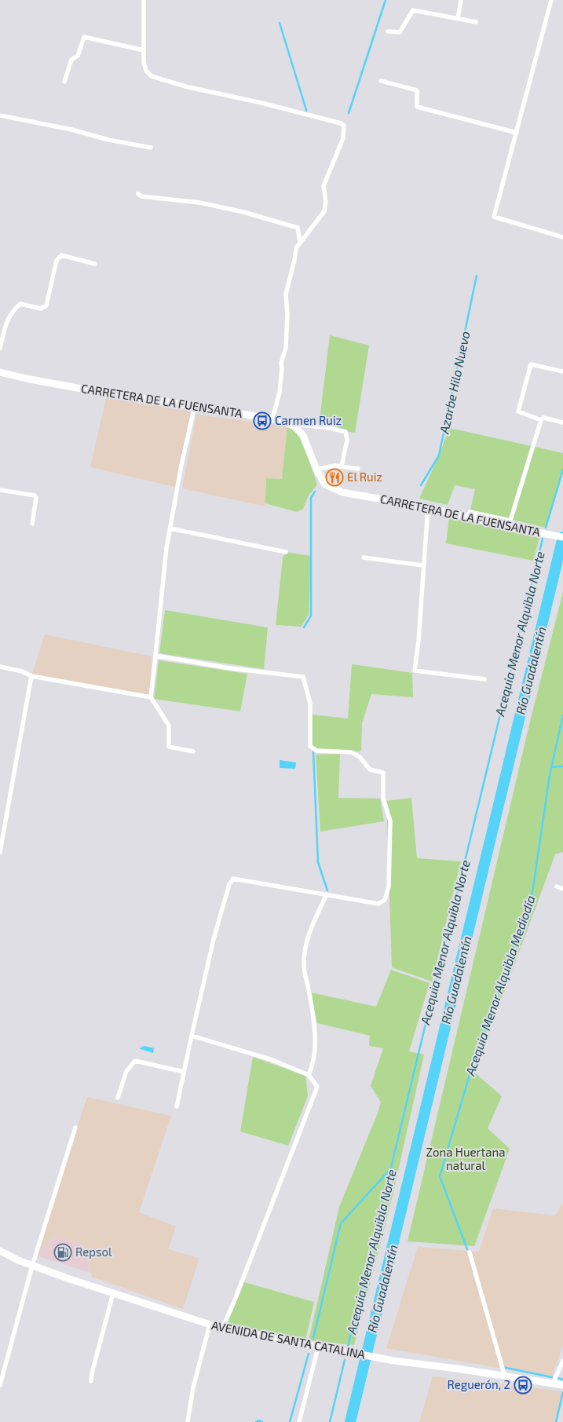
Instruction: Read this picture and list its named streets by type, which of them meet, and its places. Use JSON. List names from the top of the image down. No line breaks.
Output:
{"streets":{"main road":["CARRETERA DE LA FUENSANTA","AVENIDA DE SANTA CATALINA"]},"water":["Azarbe Hilo Nuevo","Acequia Menor Alquibla Norte","Río Guadalentín","Acequia Menor Alquibla Mediodía"],"parks":["Zona Huertana natural"],"places":{"bus stop":["Carmen Ruiz","Reguerón, 2"],"restaurant":["El Ruiz"],"fuel station":["Repsol"]}}
